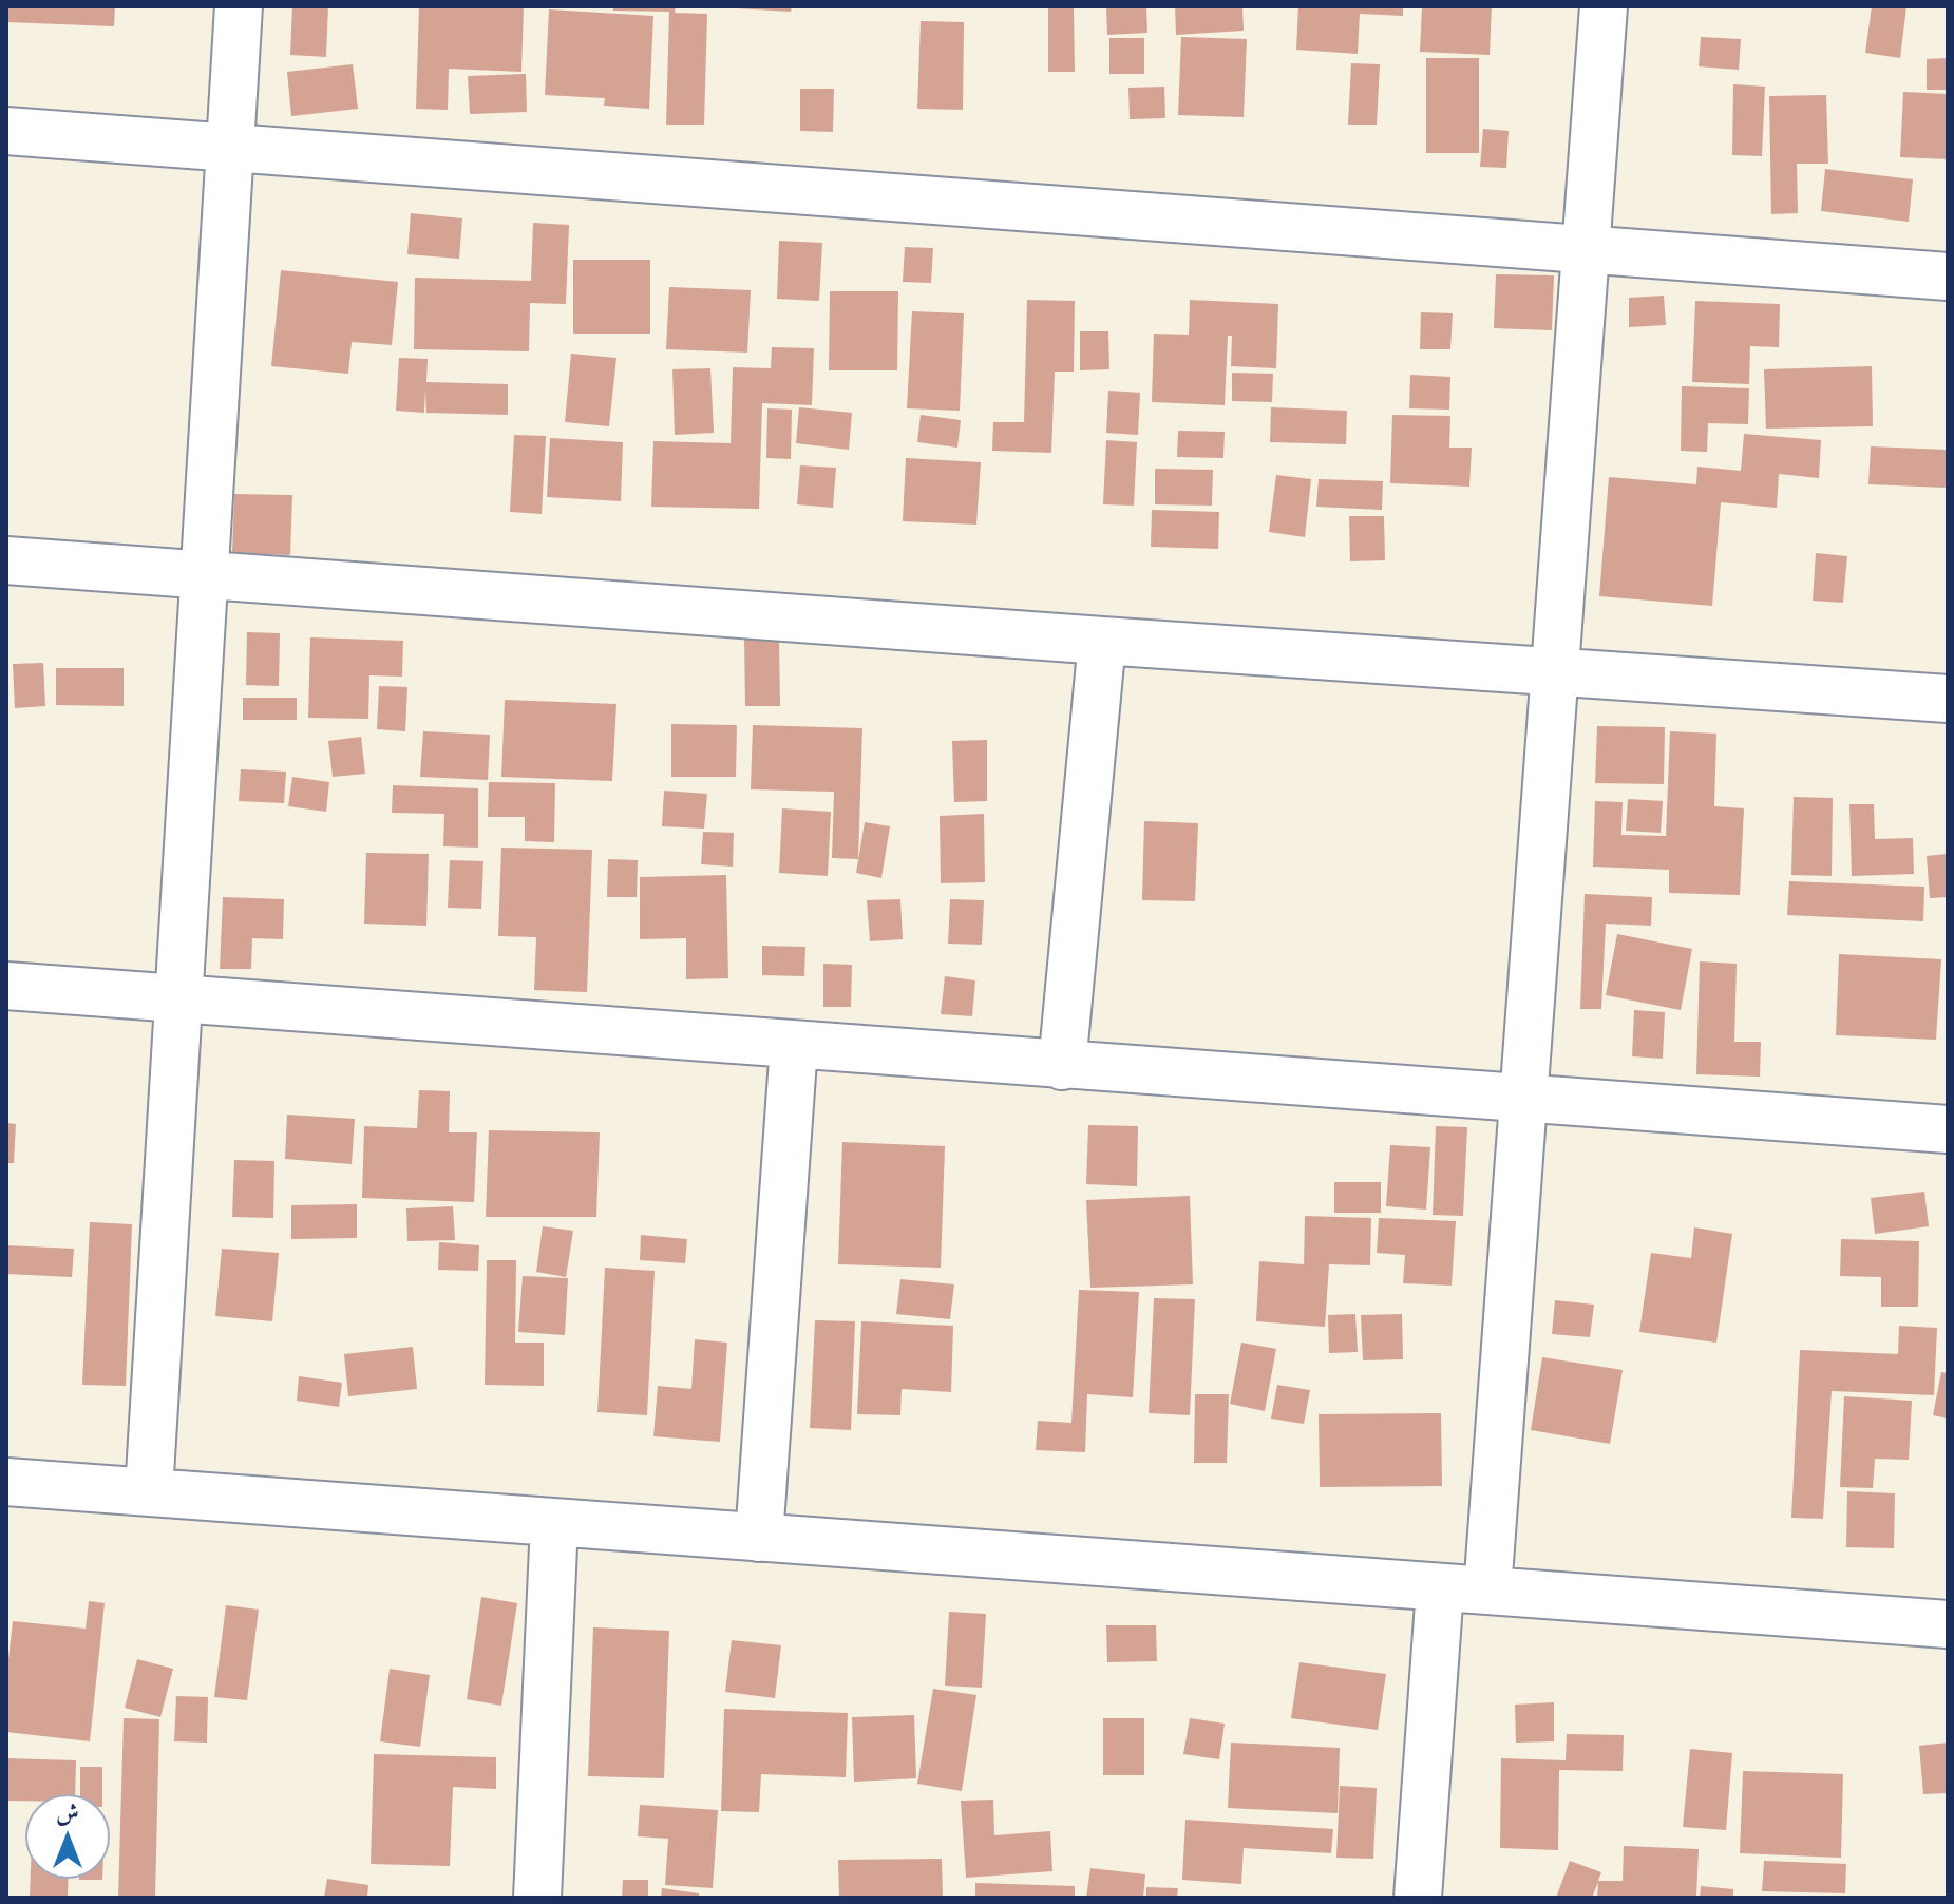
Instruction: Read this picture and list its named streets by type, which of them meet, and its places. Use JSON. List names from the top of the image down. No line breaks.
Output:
{"north":"top"}
